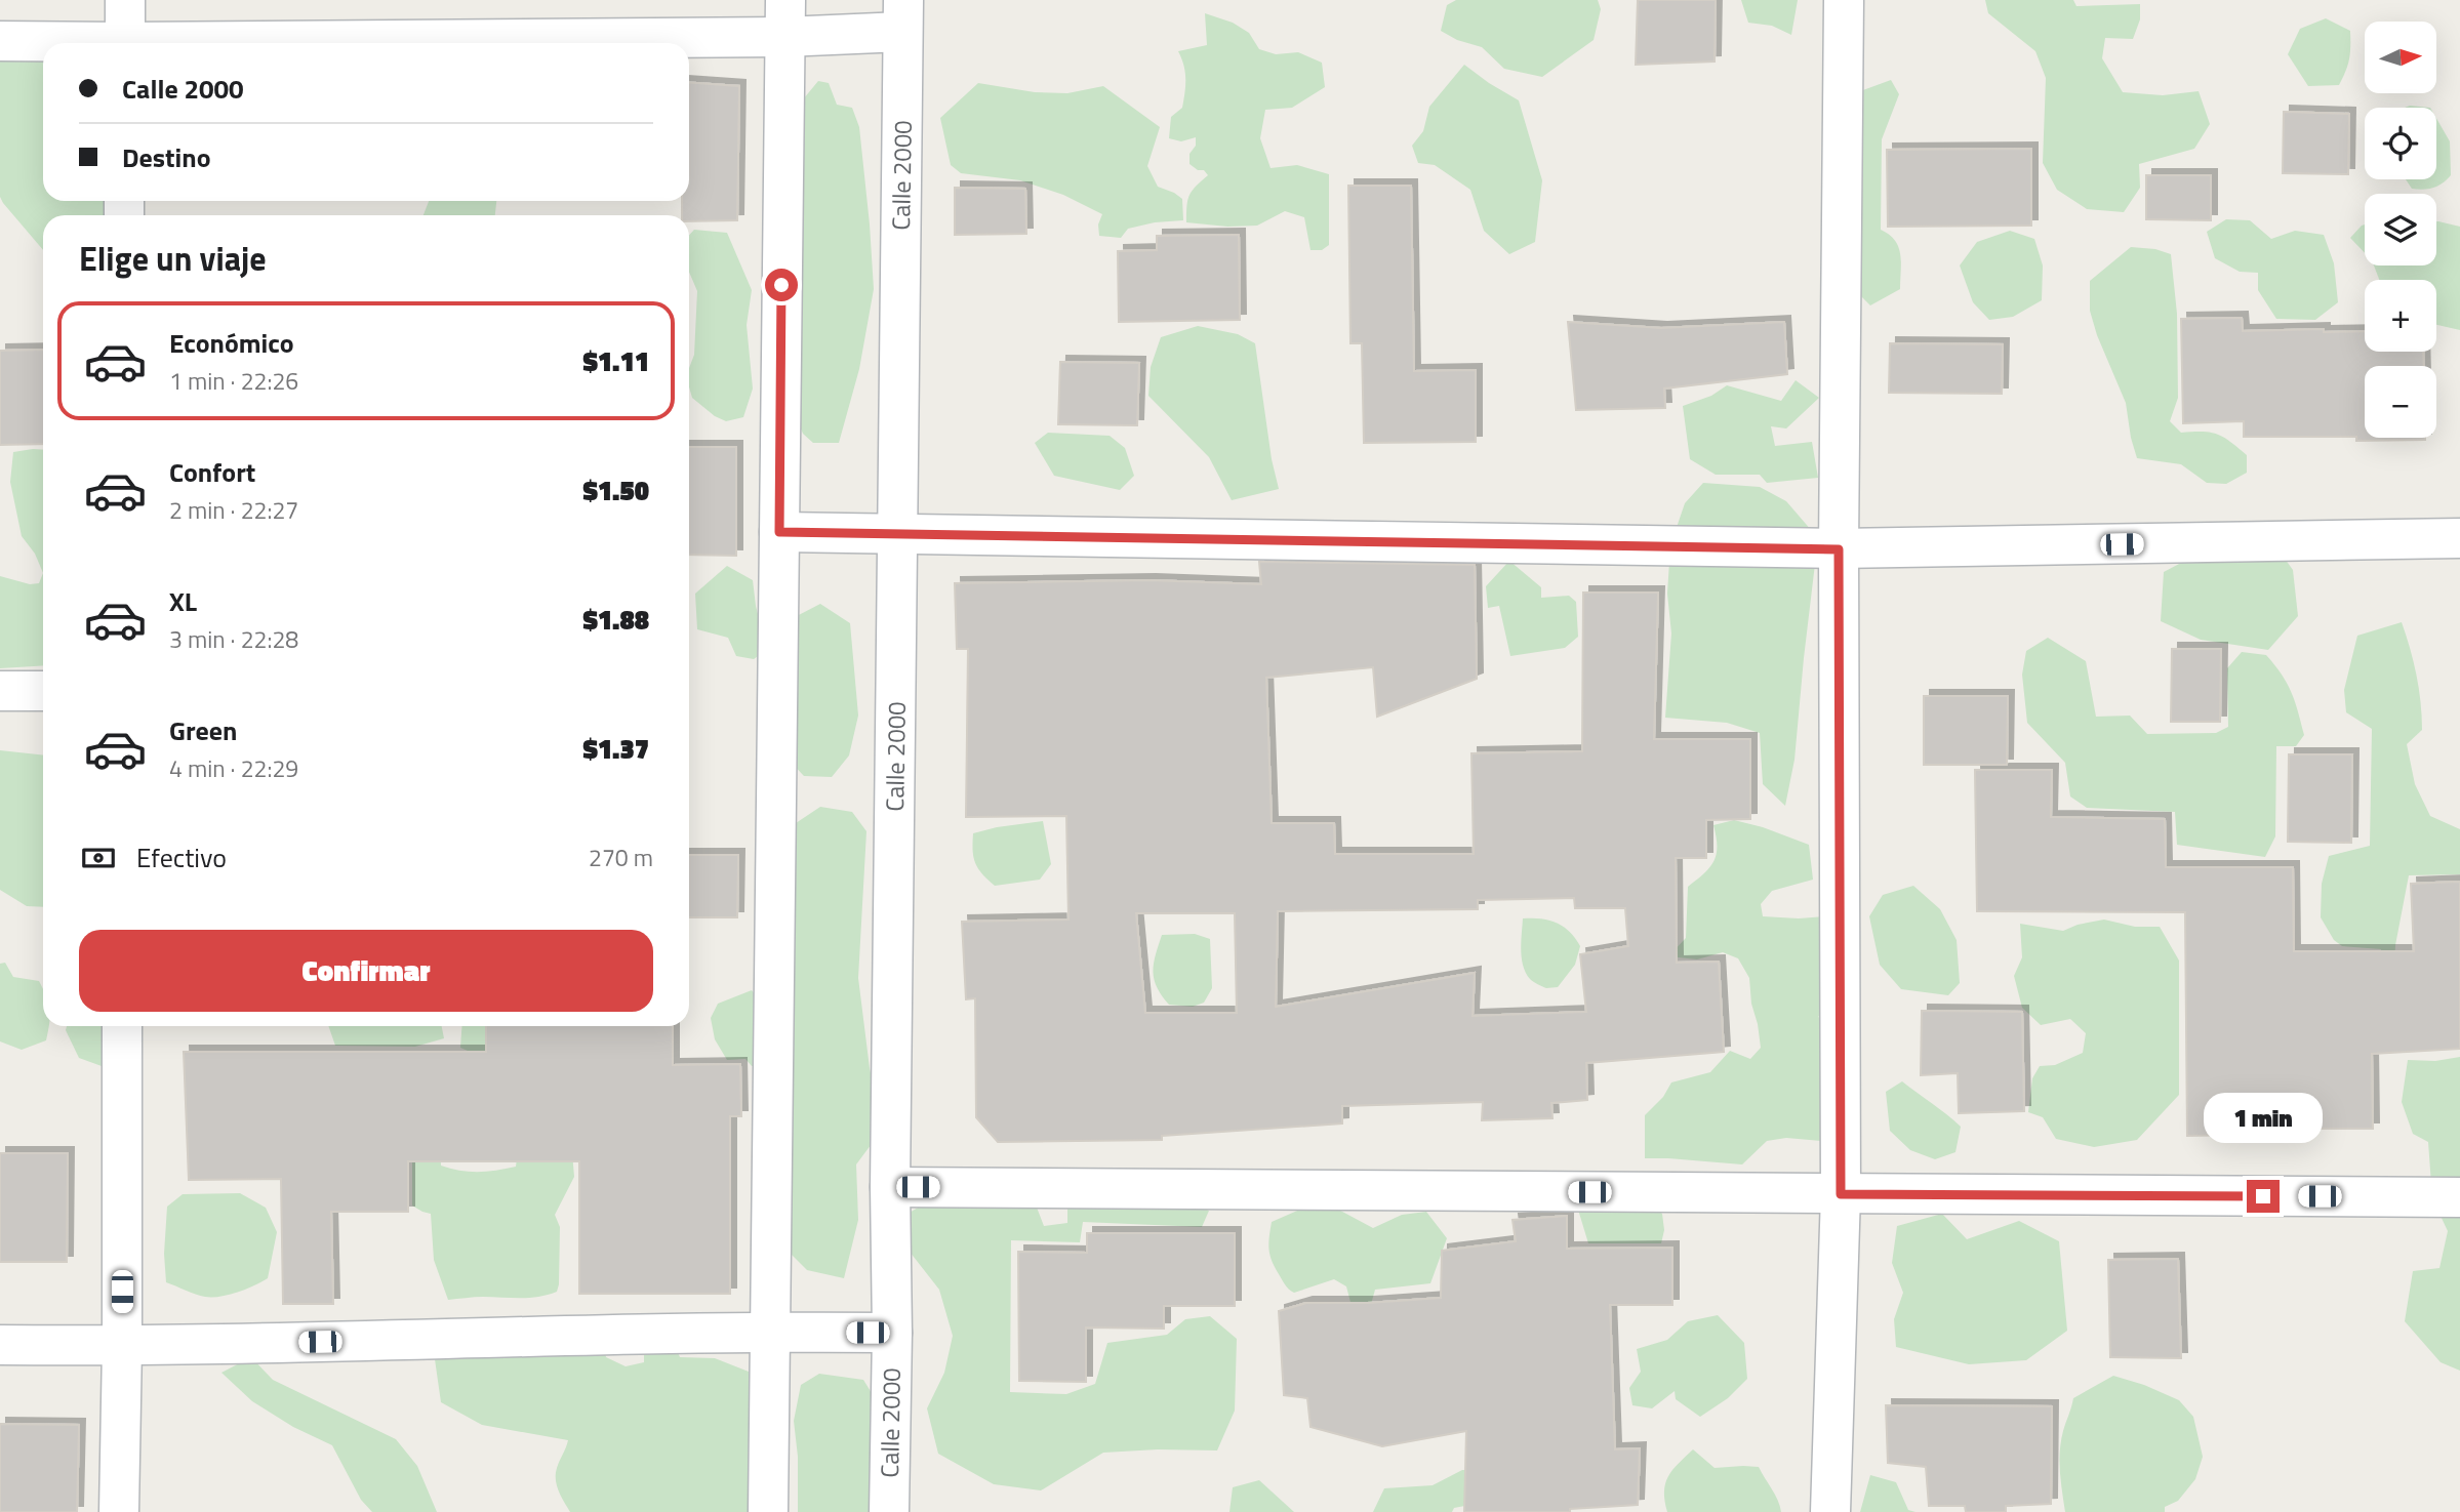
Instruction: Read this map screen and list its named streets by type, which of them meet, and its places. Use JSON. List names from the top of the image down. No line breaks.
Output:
{"streets":{"street":["Calle 2000"]},"north":"right","page":{"map_buttons":["+","−"],"banner":["Calle 2000","Destino"],"heading":"Elige un viaje","list":[{"name":"Económico","note":"1 min · 22:26","value":"$1.11"},{"name":"Confort","note":"2 min · 22:27","value":"$1.50"},{"name":"XL","note":"3 min · 22:28","value":"$1.88"},{"name":"Green","note":"4 min · 22:29","value":"$1.37"}],"pay":["Efectivo","270 m"],"buttons":"Confirmar","bubble":"1 min"}}
